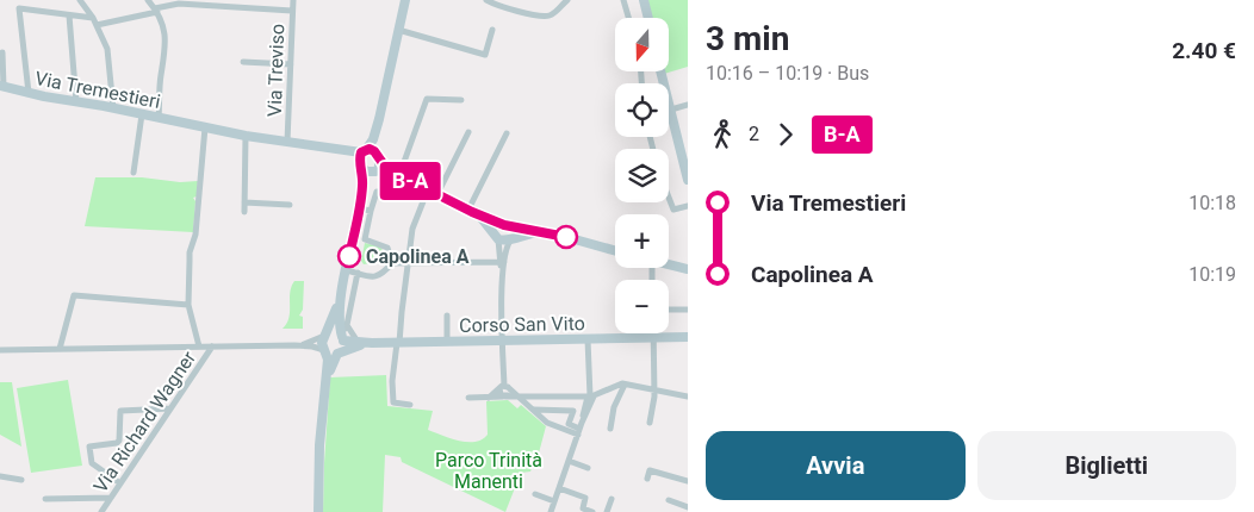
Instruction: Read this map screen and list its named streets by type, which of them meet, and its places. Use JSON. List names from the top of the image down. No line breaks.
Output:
{"streets":{"main road":["Via Tremestieri","Corso San Vito"],"street":["Via Treviso","Via Richard Wagner"]},"crossings":[["Via Treviso","Via Tremestieri"]],"parks":["Parco Trinità Manenti"],"places":["Capolinea A"],"lines":["bus line B-A"],"north":"bottom","page":{"on_map":"B-A","heading":["3 min","10:16 – 10:19 · Bus","2.40 €"],"map_buttons":["+","−"],"legs":["2","B-A"],"list":[{"name":"Via Tremestieri","value":"10:18"},{"name":"Capolinea A","value":"10:19"}],"buttons":["Avvia","Biglietti"]}}
